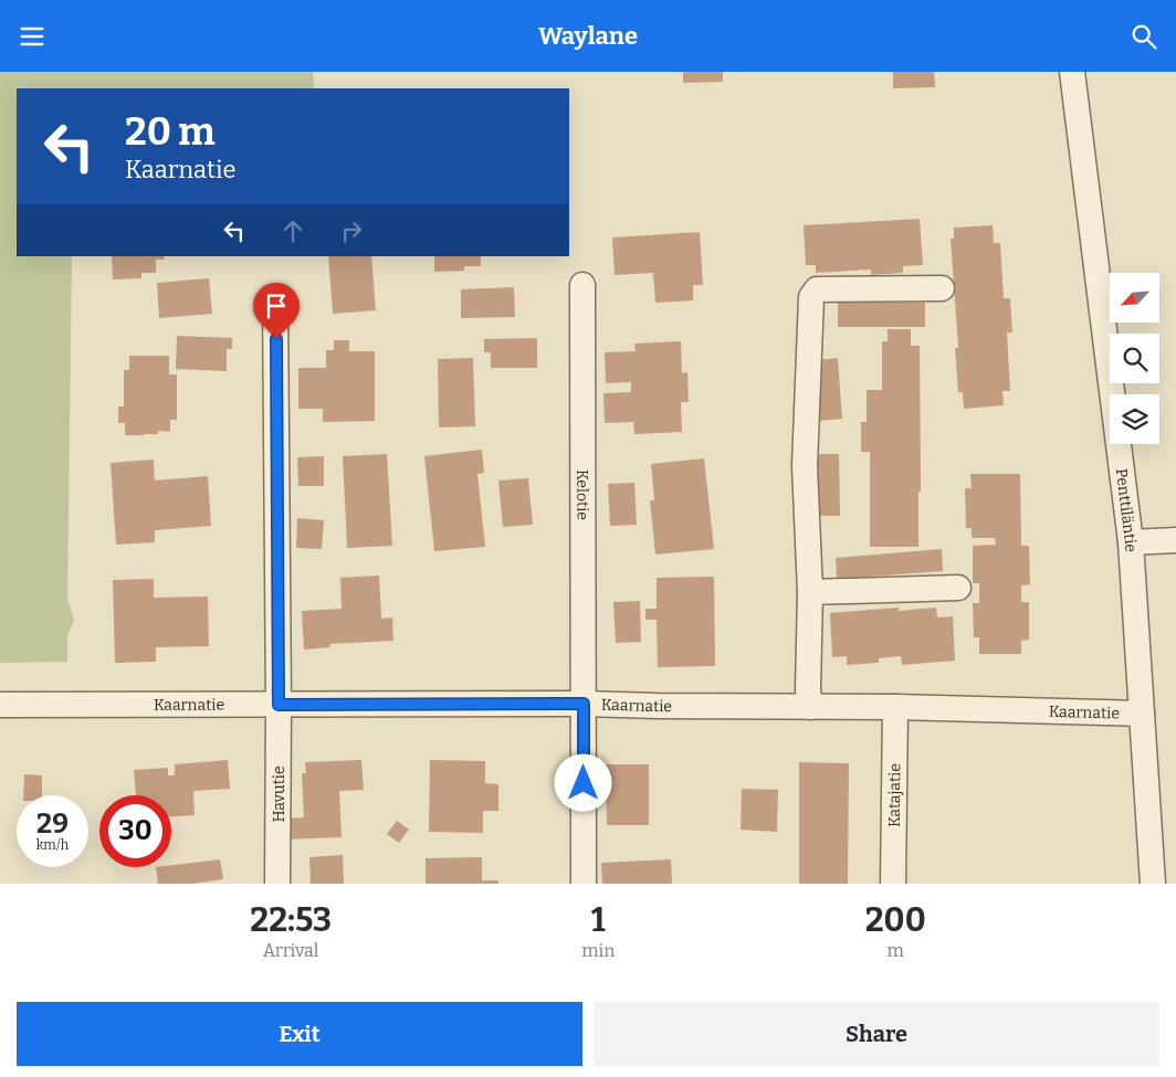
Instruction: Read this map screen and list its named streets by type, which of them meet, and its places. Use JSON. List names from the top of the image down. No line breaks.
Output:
{"streets":{"street":["Kelotie","Penttiläntie","Kaarnatie","Havutie","Katajatie"]},"crossings":[["Kelotie","Kaarnatie"],["Penttiläntie","Kaarnatie"],["Kaarnatie","Havutie"],["Kaarnatie","Katajatie"]],"north":"bottom left","page":{"header":"Waylane","turn":["20 m","Kaarnatie"],"speed":"29 km/h","limit":"30","eta":["22:53","Arrival","1","min","200","m"],"buttons":["Exit","Share"]}}
